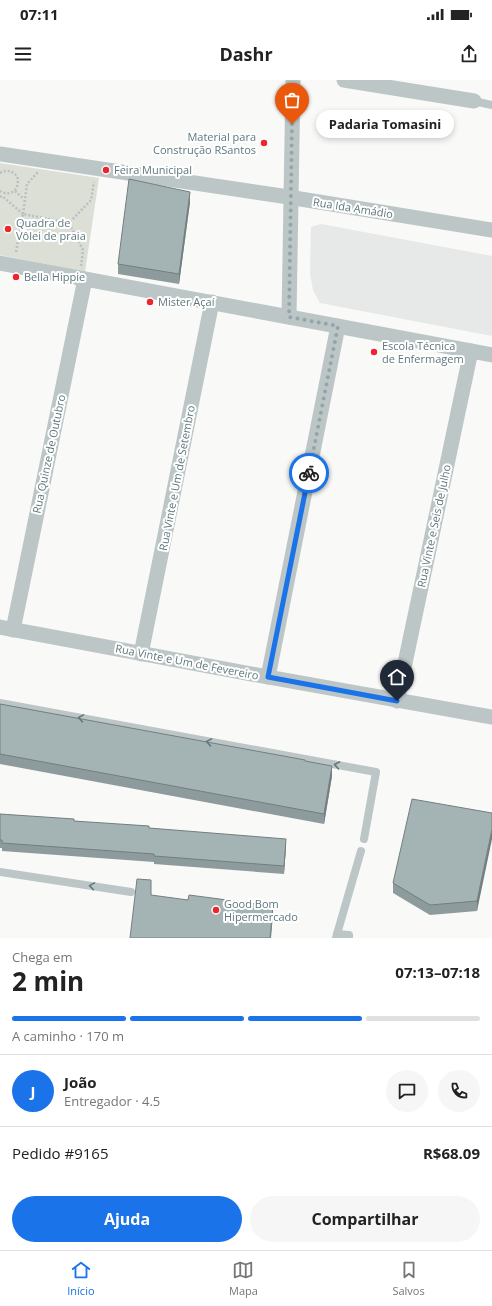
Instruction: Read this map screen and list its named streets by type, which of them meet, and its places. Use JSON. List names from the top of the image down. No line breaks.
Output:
{"streets":{"street":["Rua Ida Amádio","Rua Quinze de Outubro","Rua Vinte e Um de Setembro","Rua Vinte e Seis de Julho","Rua Vinte e Um de Fevereiro"]},"crossings":[["Rua Quinze de Outubro","Rua Vinte e Um de Fevereiro"],["Rua Vinte e Um de Setembro","Rua Vinte e Um de Fevereiro"],["Rua Vinte e Seis de Julho","Rua Vinte e Um de Fevereiro"]],"places":["Padaria Tomasini","Material para Construção RSantos","Feira Municipal","Quadra de Vôlei de praia","Bella Hippie","Mister Açaí","Escola Técnica de Enfermagem","Good Bom Hipermercado"],"page":{"status":"07:11","header":"Dashr","bubble":"Padaria Tomasini","heading":["2 min","Chega em","07:13–07:18"],"panel":["João","Entregador · 4.5","Pedido #9165","R$68.09"],"bar":"A caminho · 170 m","round":"J","buttons":["Ajuda","Compartilhar"],"tabs":["Início","Mapa","Salvos"]}}
